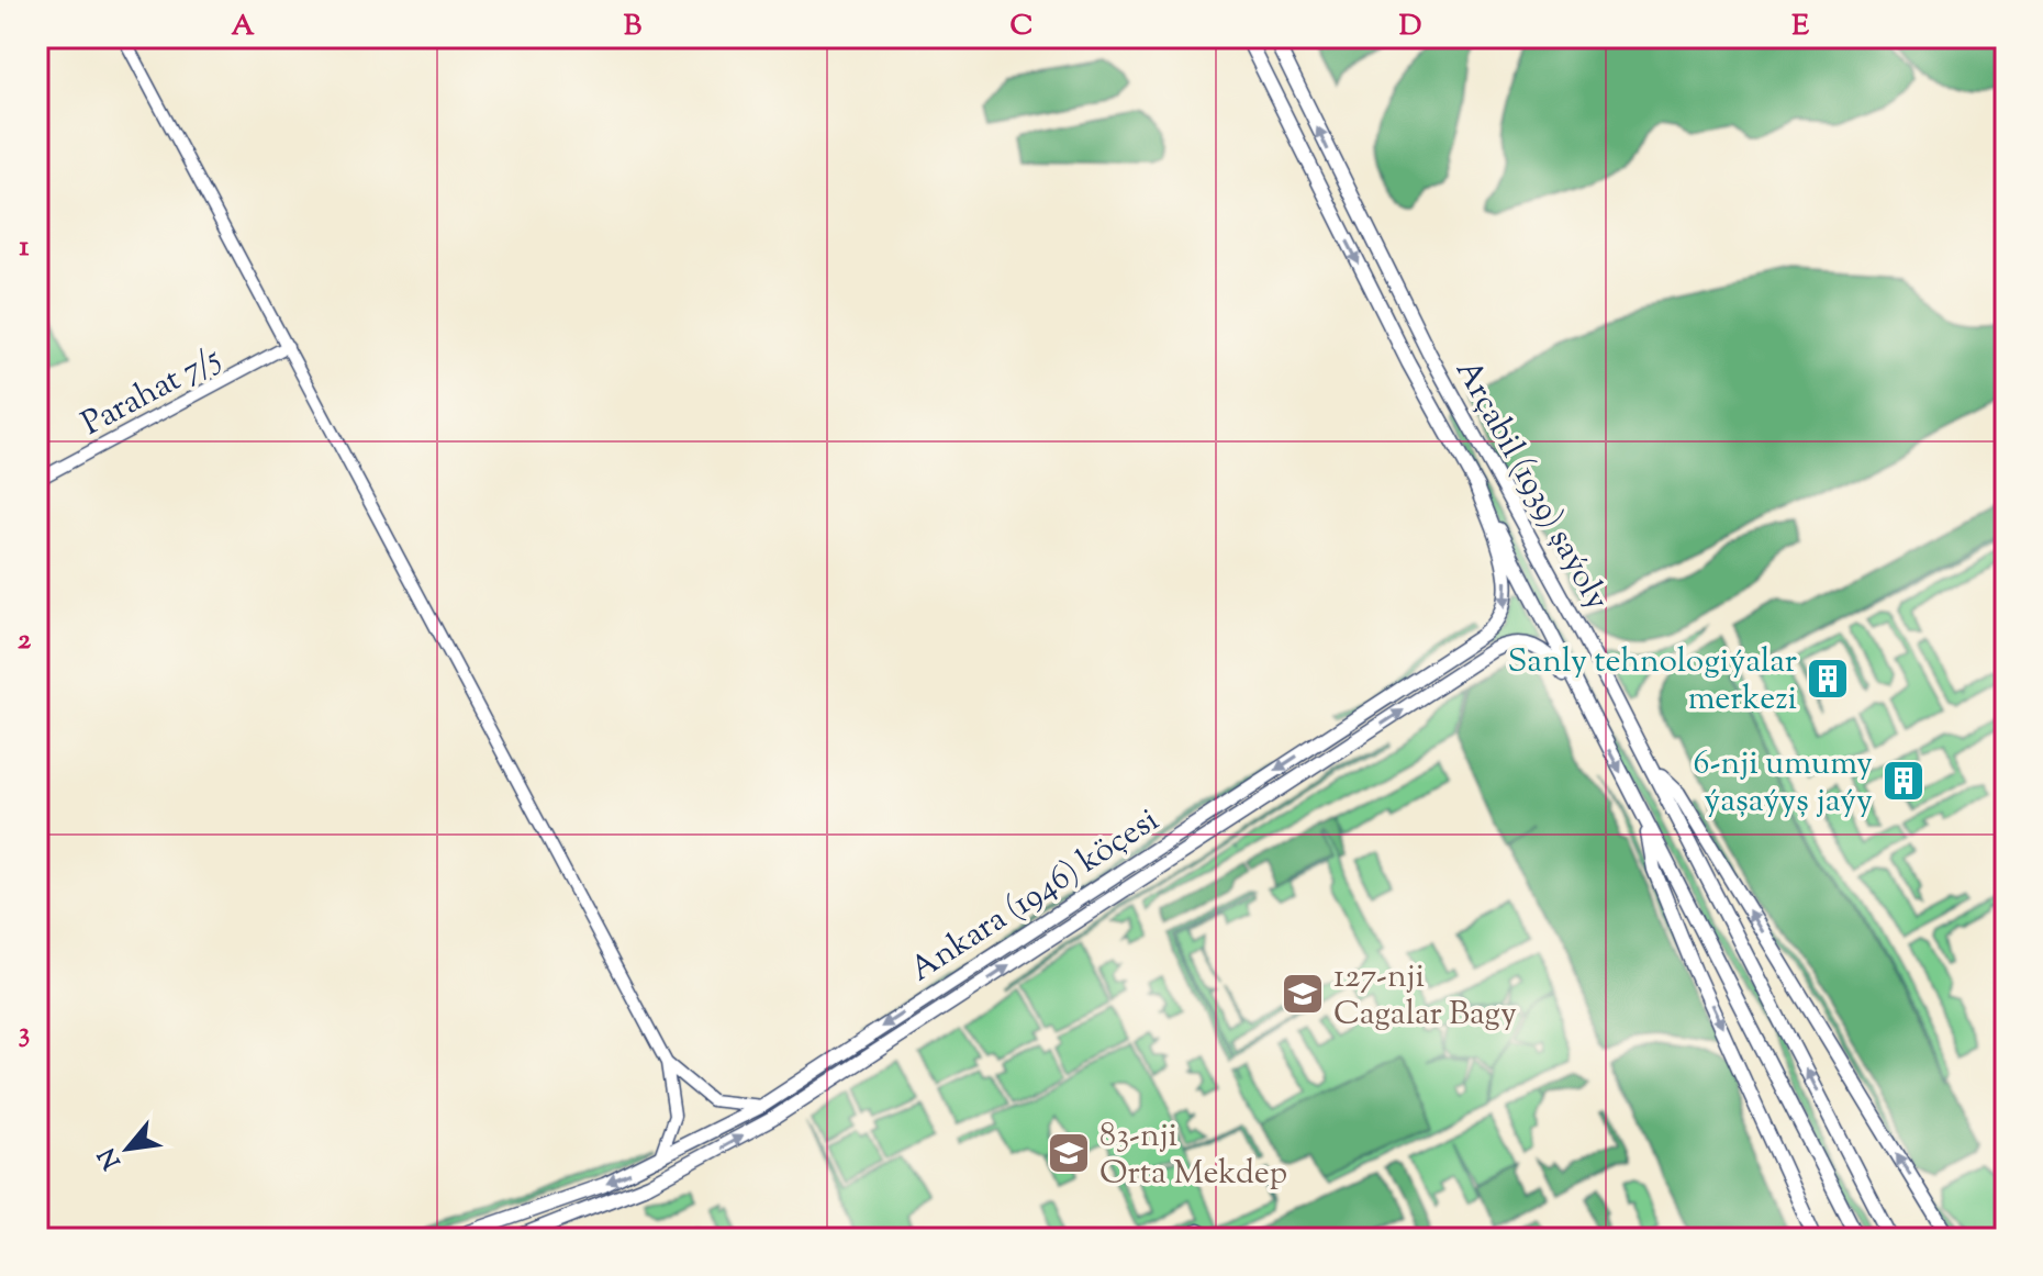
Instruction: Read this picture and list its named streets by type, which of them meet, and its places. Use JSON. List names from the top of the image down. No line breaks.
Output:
{"streets":{"main road":["Arçabil (1939) şaýoly","Ankara (1946) köçesi"],"street":["Parahat 7/5"]},"crossings":[["Arçabil (1939) şaýoly","Ankara (1946) köçesi"]],"places":{"building":["Sanly tehnologiýalar merkezi","6-nji umumy ýaşaýyş jaýy"],"school or university":["127-nji Cagalar Bagy","83-nji Orta Mekdep"]},"north":"bottom left","grid":{"columns":["A","B","C","D","E"],"rows":["1","2","3"]}}
